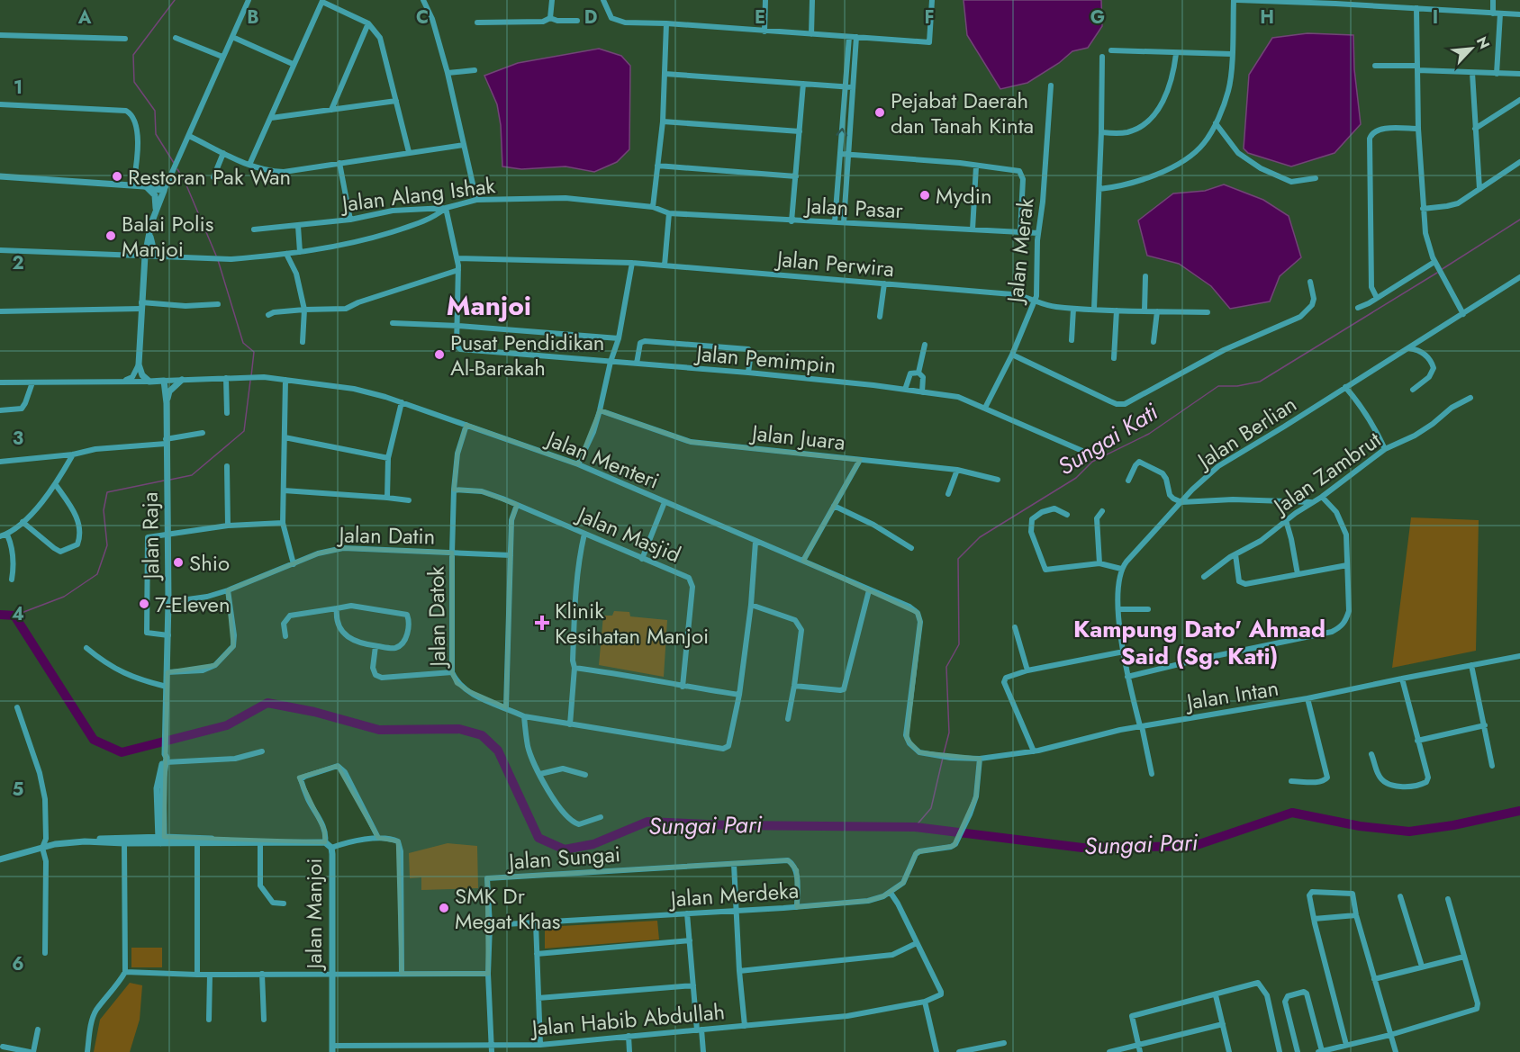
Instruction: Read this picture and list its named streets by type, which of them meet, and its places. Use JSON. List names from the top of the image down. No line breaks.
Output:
{"streets":{"street":["Jalan Alang Ishak","Jalan Pasar","Jalan Merak","Jalan Perwira","Jalan Pemimpin","Jalan Berlian","Jalan Juara","Jalan Menteri","Jalan Zambrut","Jalan Masjid","Jalan Raja","Jalan Datin","Jalan Datok","Jalan Intan","Jalan Sungai","Jalan Merdeka","Jalan Manjoi","Jalan Habib Abdullah"]},"crossings":[["Jalan Alang Ishak","Jalan Pasar"],["Jalan Pasar","Jalan Merak"],["Jalan Merak","Jalan Perwira"],["Jalan Merak","Jalan Pemimpin"],["Jalan Menteri","Jalan Raja"],["Jalan Menteri","Jalan Datok"],["Jalan Menteri","Jalan Intan"],["Jalan Masjid","Jalan Datok"],["Jalan Raja","Jalan Datin"],["Jalan Raja","Jalan Manjoi"],["Jalan Datin","Jalan Datok"],["Jalan Intan","Jalan Merdeka"],["Jalan Sungai","Jalan Merdeka"],["Jalan Manjoi","Jalan Habib Abdullah"]],"districts":["Manjoi","Kampung Dato' Ahmad Said (Sg. Kati)"],"water":["Sungai Kati","Sungai Pari"],"places":{"other":["Pejabat Daerah dan Tanah Kinta","Restoran Pak Wan","Mydin","Balai Polis Manjoi","Pusat Pendidikan Al-Barakah","Shio","7-Eleven","SMK Dr Megat Khas"],"health":["Klinik Kesihatan Manjoi"]},"north":"top right","grid":{"columns":["A","B","C","D","E","F","G","H","I"],"rows":["1","2","3","4","5","6"]}}
